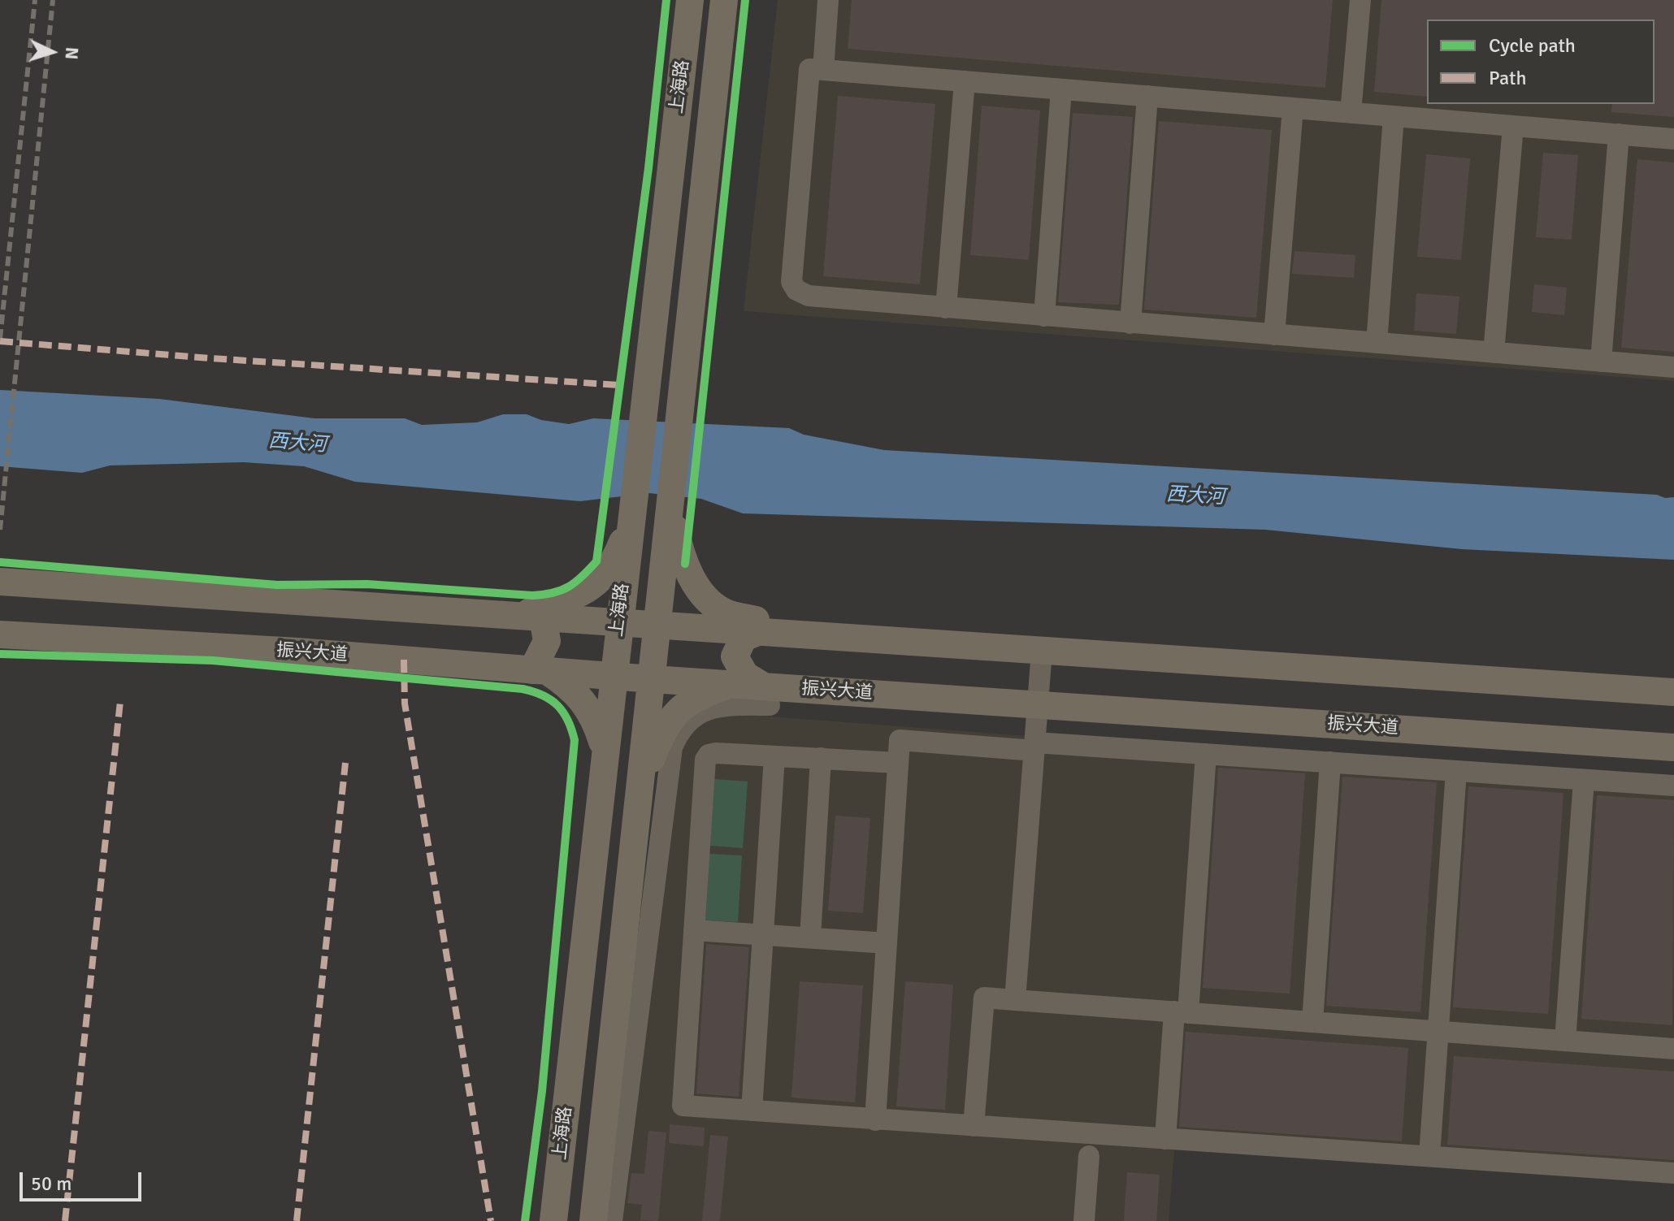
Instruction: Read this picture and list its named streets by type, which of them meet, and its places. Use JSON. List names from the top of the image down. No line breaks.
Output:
{"streets":{"main road":["上海路","振兴大道"]},"crossings":[["上海路","振兴大道"]],"water":["西大河"],"legend":["Cycle path","Path"],"scale_bar":"50 m","north":"right"}
